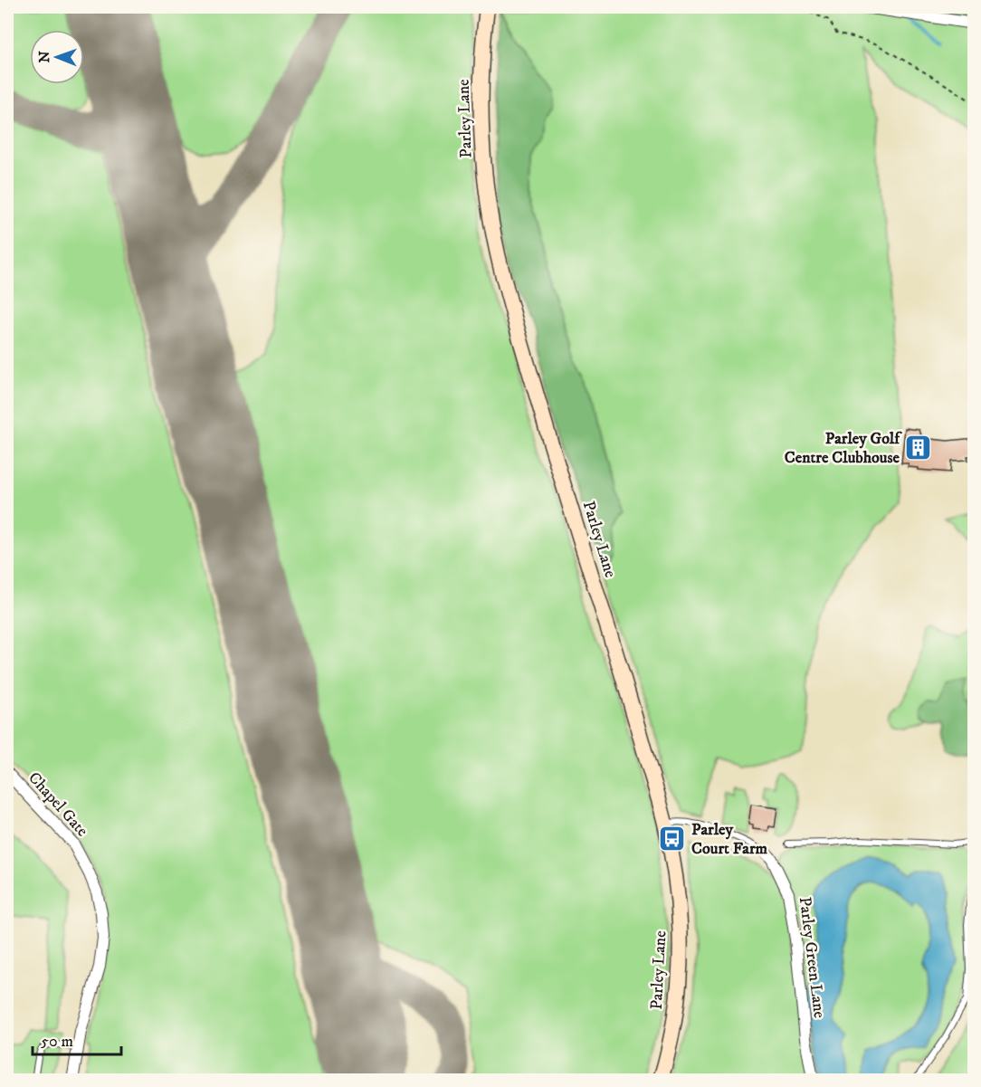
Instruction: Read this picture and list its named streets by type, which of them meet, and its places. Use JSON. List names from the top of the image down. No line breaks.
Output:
{"streets":{"main road":["Parley Lane"],"street":["Chapel Gate","Parley Green Lane"]},"crossings":[["Parley Lane","Parley Green Lane"]],"places":{"building":["Parley Golf Centre Clubhouse"],"bus stop":["Parley Court Farm"]},"scale_bar":"50 m","north":"left"}
